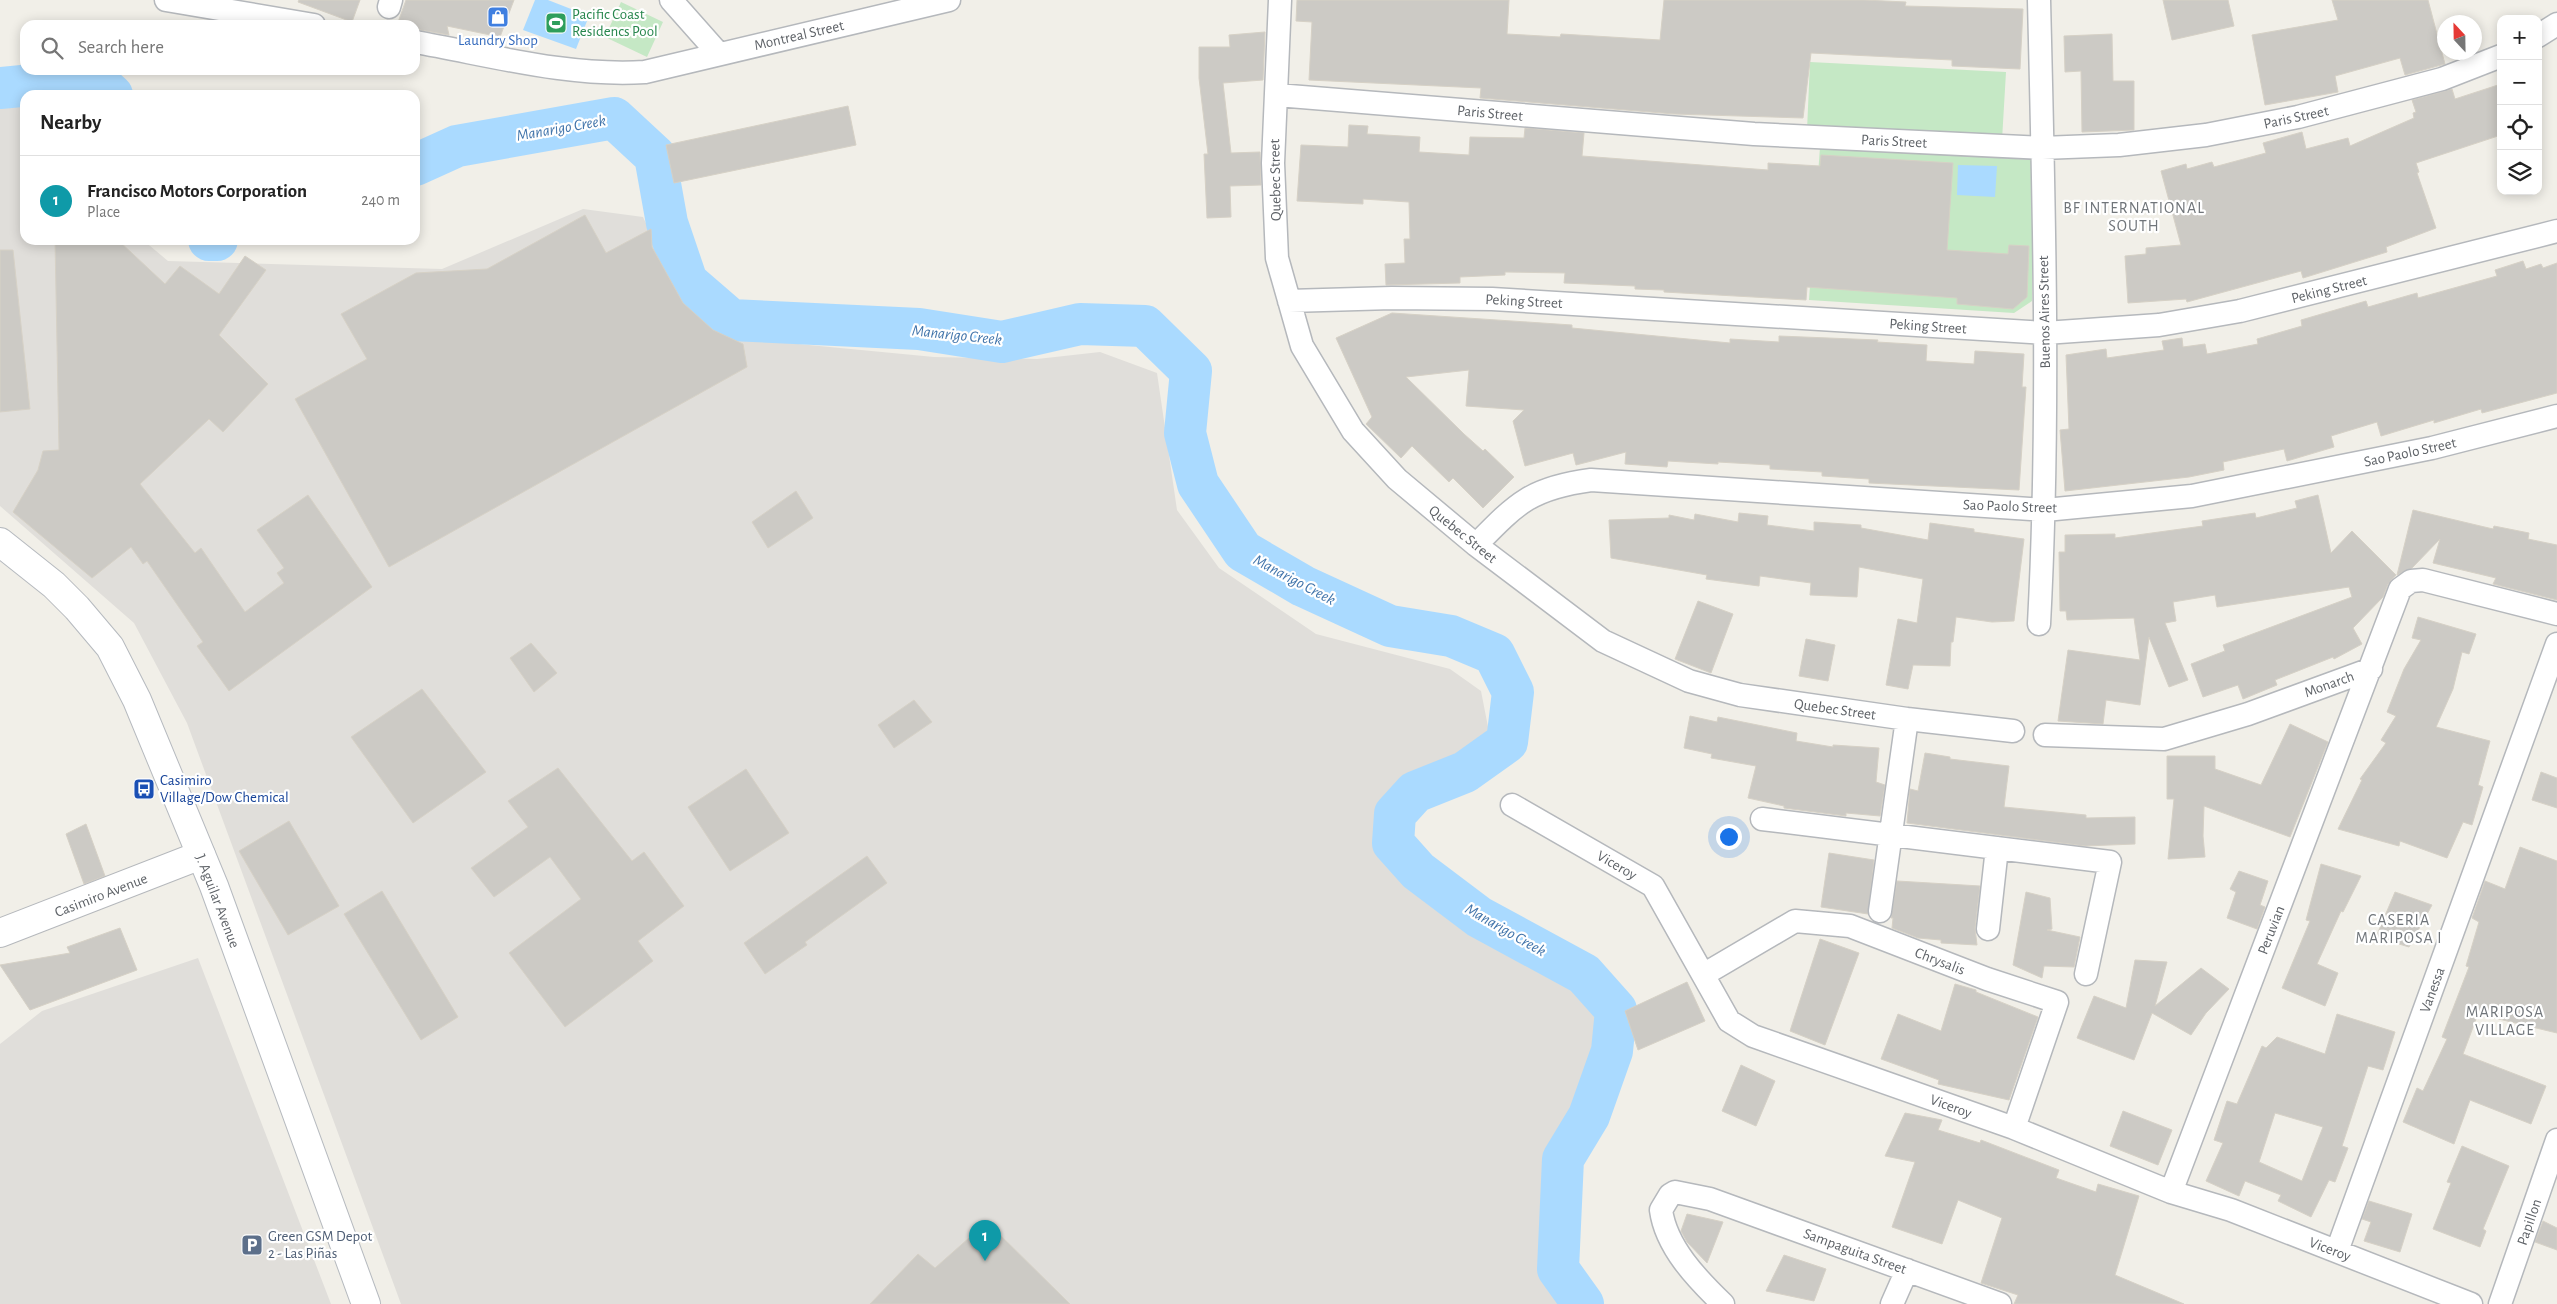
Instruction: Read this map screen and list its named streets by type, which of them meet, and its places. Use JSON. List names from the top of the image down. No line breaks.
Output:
{"streets":{"main road":["Casimiro Avenue","J. Aguilar Avenue"],"street":["Montreal Street","Paris Street","Quebec Street","Peking Street","Buenos Aires Street","Sao Paolo Street","Monarch","Viceroy","Peruvian","Chrysalis","Vanessa","Papillon","Sampaguita Street"]},"crossings":[["Paris Street","Quebec Street"],["Paris Street","Buenos Aires Street"],["Quebec Street","Peking Street"],["Quebec Street","Sao Paolo Street"],["Peking Street","Buenos Aires Street"],["Buenos Aires Street","Sao Paolo Street"],["Monarch","Peruvian"],["Viceroy","Peruvian"],["Viceroy","Chrysalis"],["Viceroy","Vanessa"],["Casimiro Avenue","J. Aguilar Avenue"]],"districts":["BF INTERNATIONAL SOUTH","CASERIA MARIPOSA I","MARIPOSA VILLAGE"],"water":["Manarigo Creek"],"places":{"shop":["Laundry Shop"],"sports":["Pacific Coast Residencs Pool"],"bus stop":["Casimiro Village/Dow Chemical"],"parking":["Green GSM Depot 2 - Las Piñas"]},"north":"top","page":{"map_buttons":["+","−"],"search":"Search here","heading":"Nearby","list":[{"mark":"1","name":"Francisco Motors Corporation","note":"Place","value":"240 m"}],"pins":"1"}}
